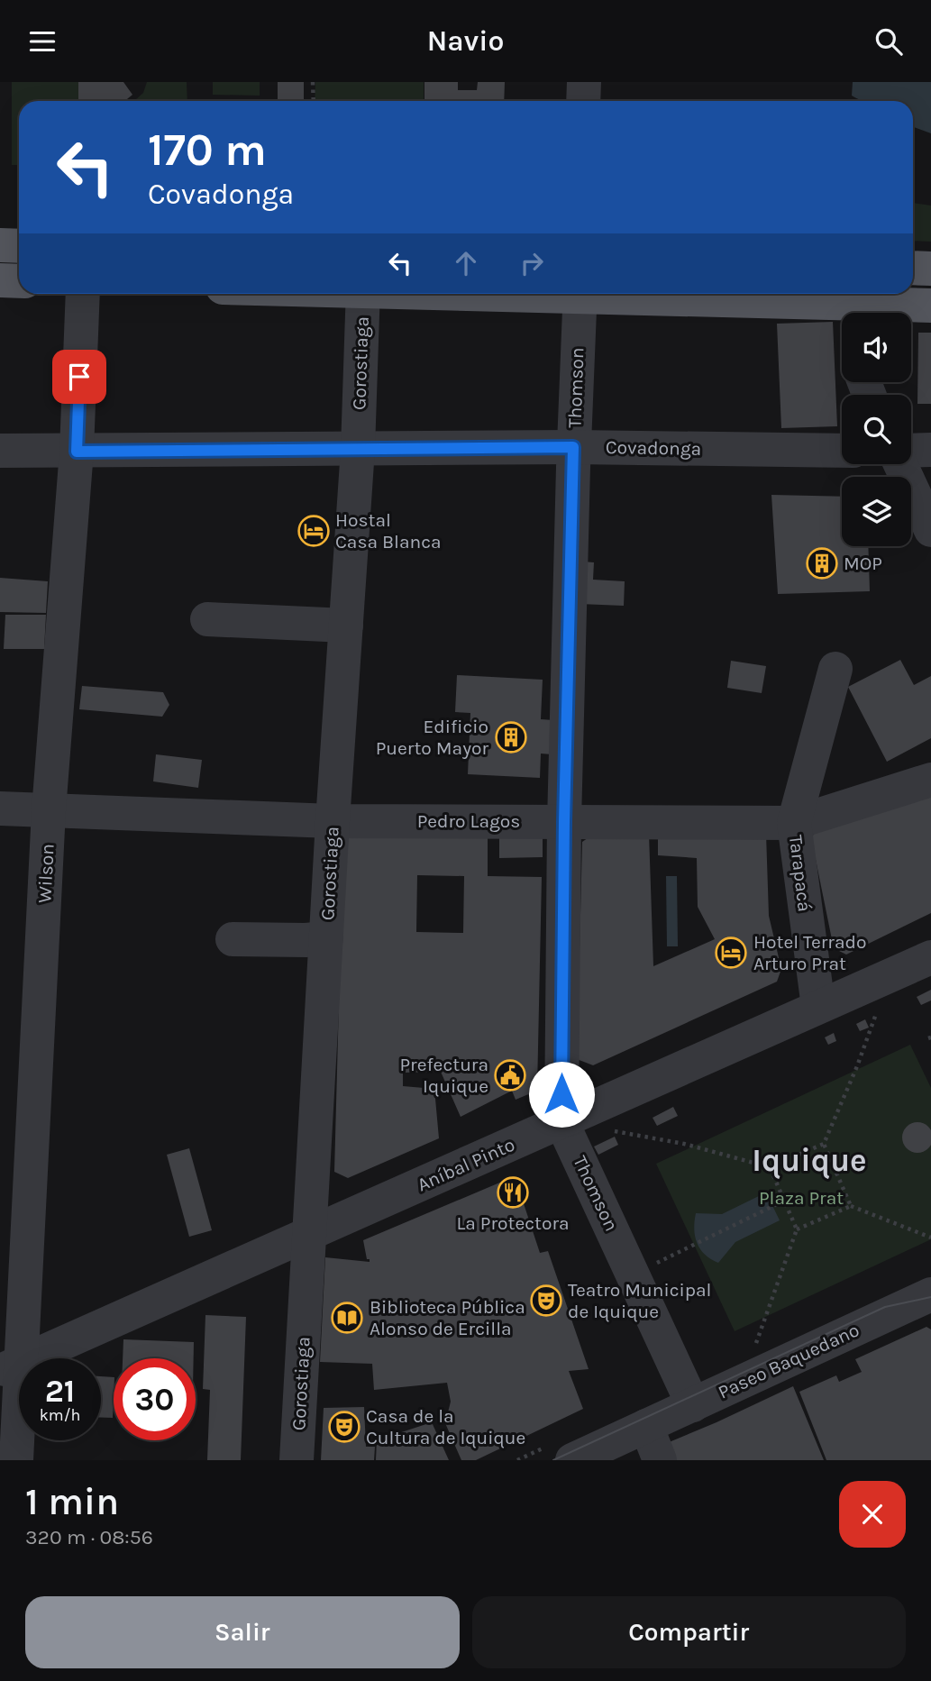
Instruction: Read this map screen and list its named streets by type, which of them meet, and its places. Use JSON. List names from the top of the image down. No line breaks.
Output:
{"streets":{"street":["Gorostiaga","Thomson","Covadonga","Pedro Lagos","Wilson","Tarapacá","Aníbal Pinto","Paseo Baquedano"]},"crossings":[["Gorostiaga","Covadonga"],["Gorostiaga","Pedro Lagos"],["Gorostiaga","Aníbal Pinto"],["Thomson","Covadonga"],["Thomson","Pedro Lagos"],["Thomson","Aníbal Pinto"],["Thomson","Paseo Baquedano"],["Covadonga","Wilson"],["Pedro Lagos","Wilson"],["Pedro Lagos","Tarapacá"],["Wilson","Aníbal Pinto"],["Tarapacá","Aníbal Pinto"]],"districts":["Iquique"],"parks":["Plaza Prat"],"places":{"hotel":["Hostal Casa Blanca","Hotel Terrado Arturo Prat"],"building":["MOP","Edificio Puerto Mayor"],"public building":["Prefectura Iquique"],"restaurant":["La Protectora"],"theatre":["Teatro Municipal de Iquique","Casa de la Cultura de Iquique"],"library":["Biblioteca Pública Alonso de Ercilla"]},"page":{"header":"Navio","turn":["170 m","Covadonga"],"speed":"21 km/h","limit":"30","heading":["1 min","320 m · 08:56"],"buttons":["Salir","Compartir"]}}
